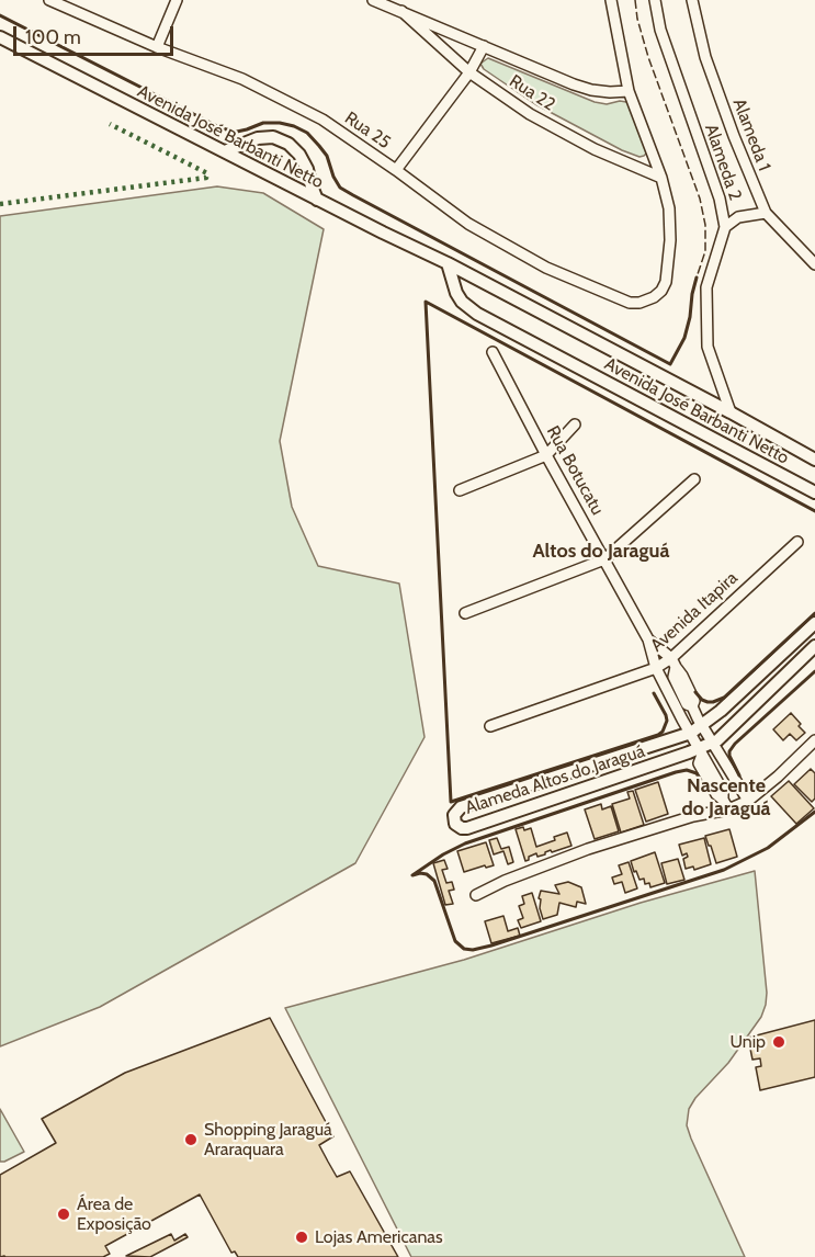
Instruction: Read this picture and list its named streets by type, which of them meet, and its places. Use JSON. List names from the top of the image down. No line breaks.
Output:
{"streets":{"street":["Rua 22","Rua 25","Alameda 1","Avenida José Barbanti Netto","Alameda 2","Rua Botucatu","Avenida Itapira","Alameda Altos do Jaraguá"]},"crossings":[["Rua 22","Rua 25"],["Avenida José Barbanti Netto","Alameda 2"],["Rua Botucatu","Avenida Itapira"],["Rua Botucatu","Alameda Altos do Jaraguá"]],"districts":["Altos do Jaraguá","Nascente do Jaraguá"],"places":["Unip","Shopping Jaraguá Araraquara","Área de Exposição","Lojas Americanas"],"scale_bar":"100 m"}
